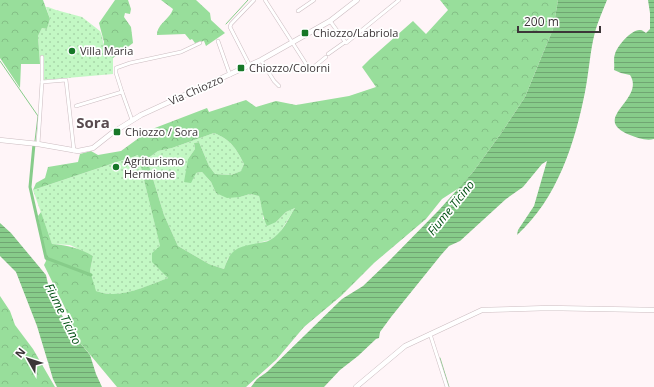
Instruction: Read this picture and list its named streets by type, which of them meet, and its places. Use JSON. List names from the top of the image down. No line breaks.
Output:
{"streets":{"street":["Via Chiozzo"]},"districts":["Sora"],"water":["Fiume Ticino"],"places":{"transit":["Chiozzo/Labriola","Chiozzo/Colorni","Chiozzo / Sora"],"other":["Villa Maria","Agriturismo Hermione"]},"scale_bar":"200 m","north":"top left"}
